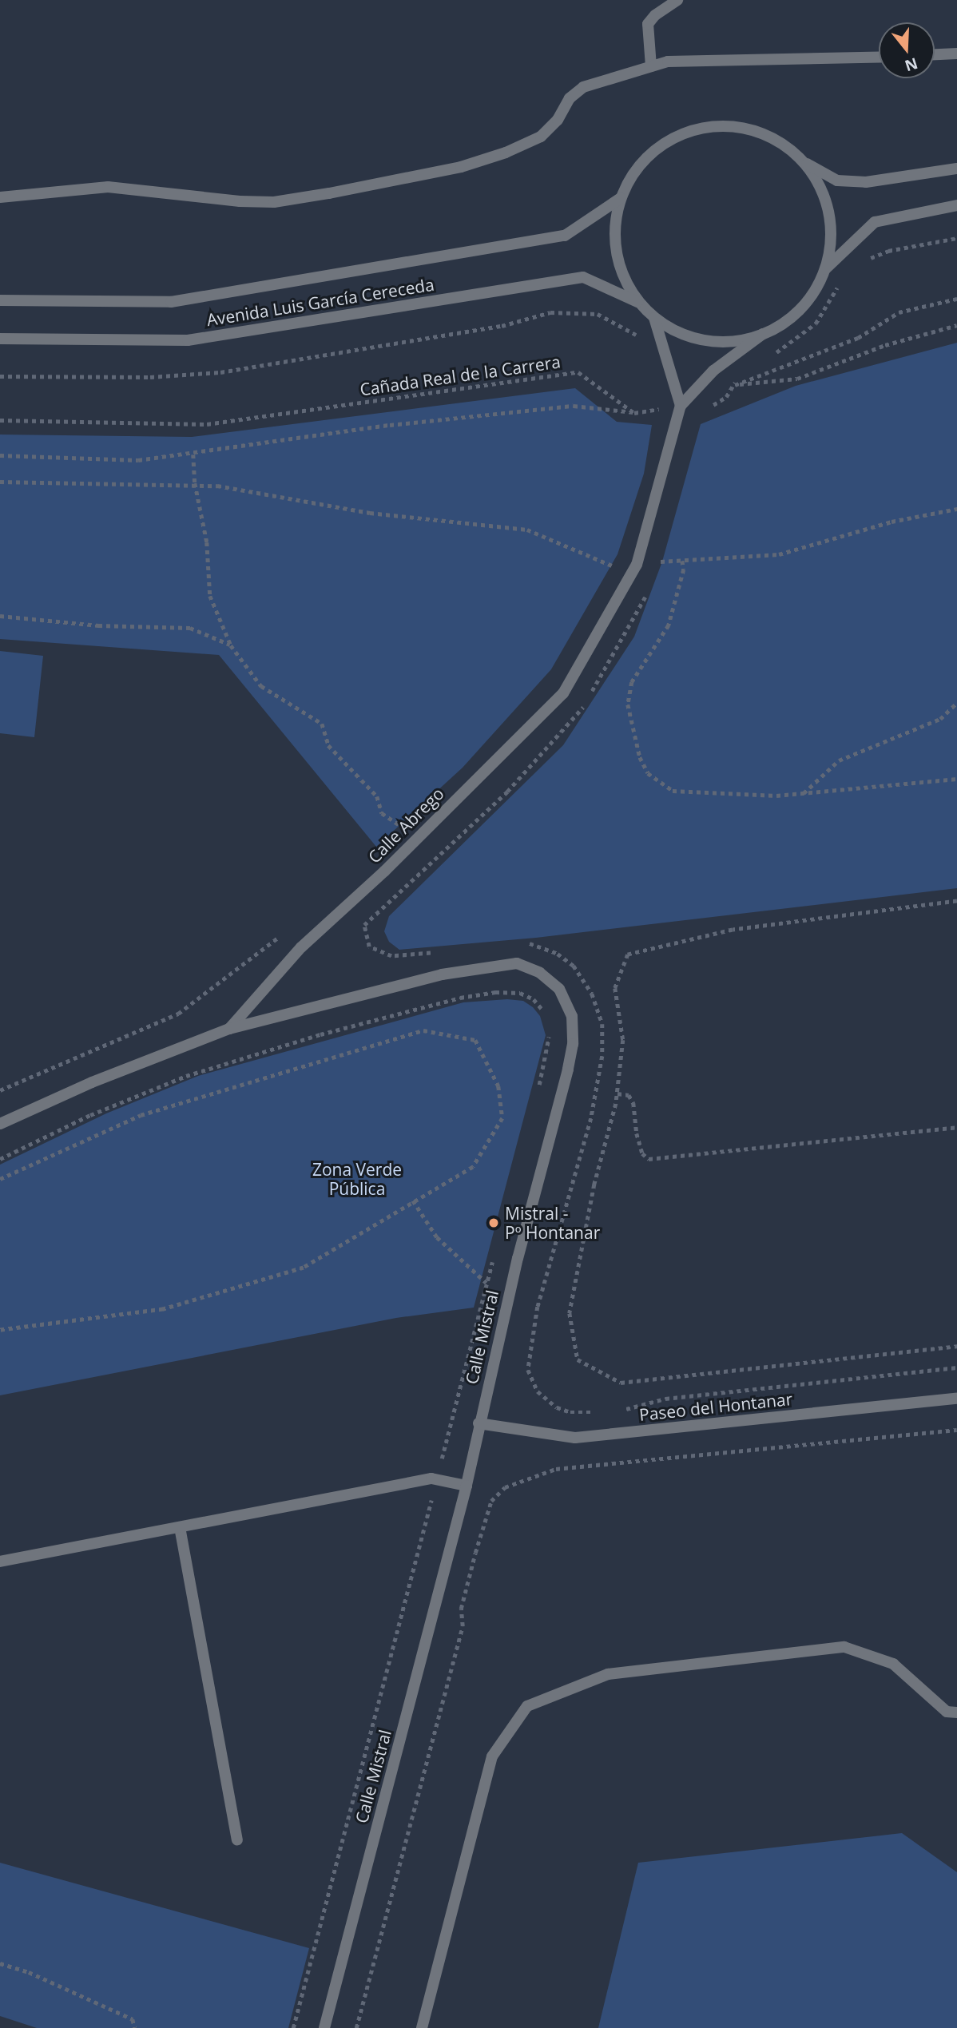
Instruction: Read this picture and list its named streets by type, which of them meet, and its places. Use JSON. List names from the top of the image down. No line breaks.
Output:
{"streets":{"street":["Avenida Luis García Cereceda","Calle Abrego","Calle Mistral","Paseo del Hontanar"],"path":["Cañada Real de la Carrera"]},"crossings":[["Calle Abrego","Calle Mistral"],["Calle Mistral","Paseo del Hontanar"]],"parks":["Zona Verde Pública"],"places":["Mistral - Pº Hontanar"],"north":"bottom"}
